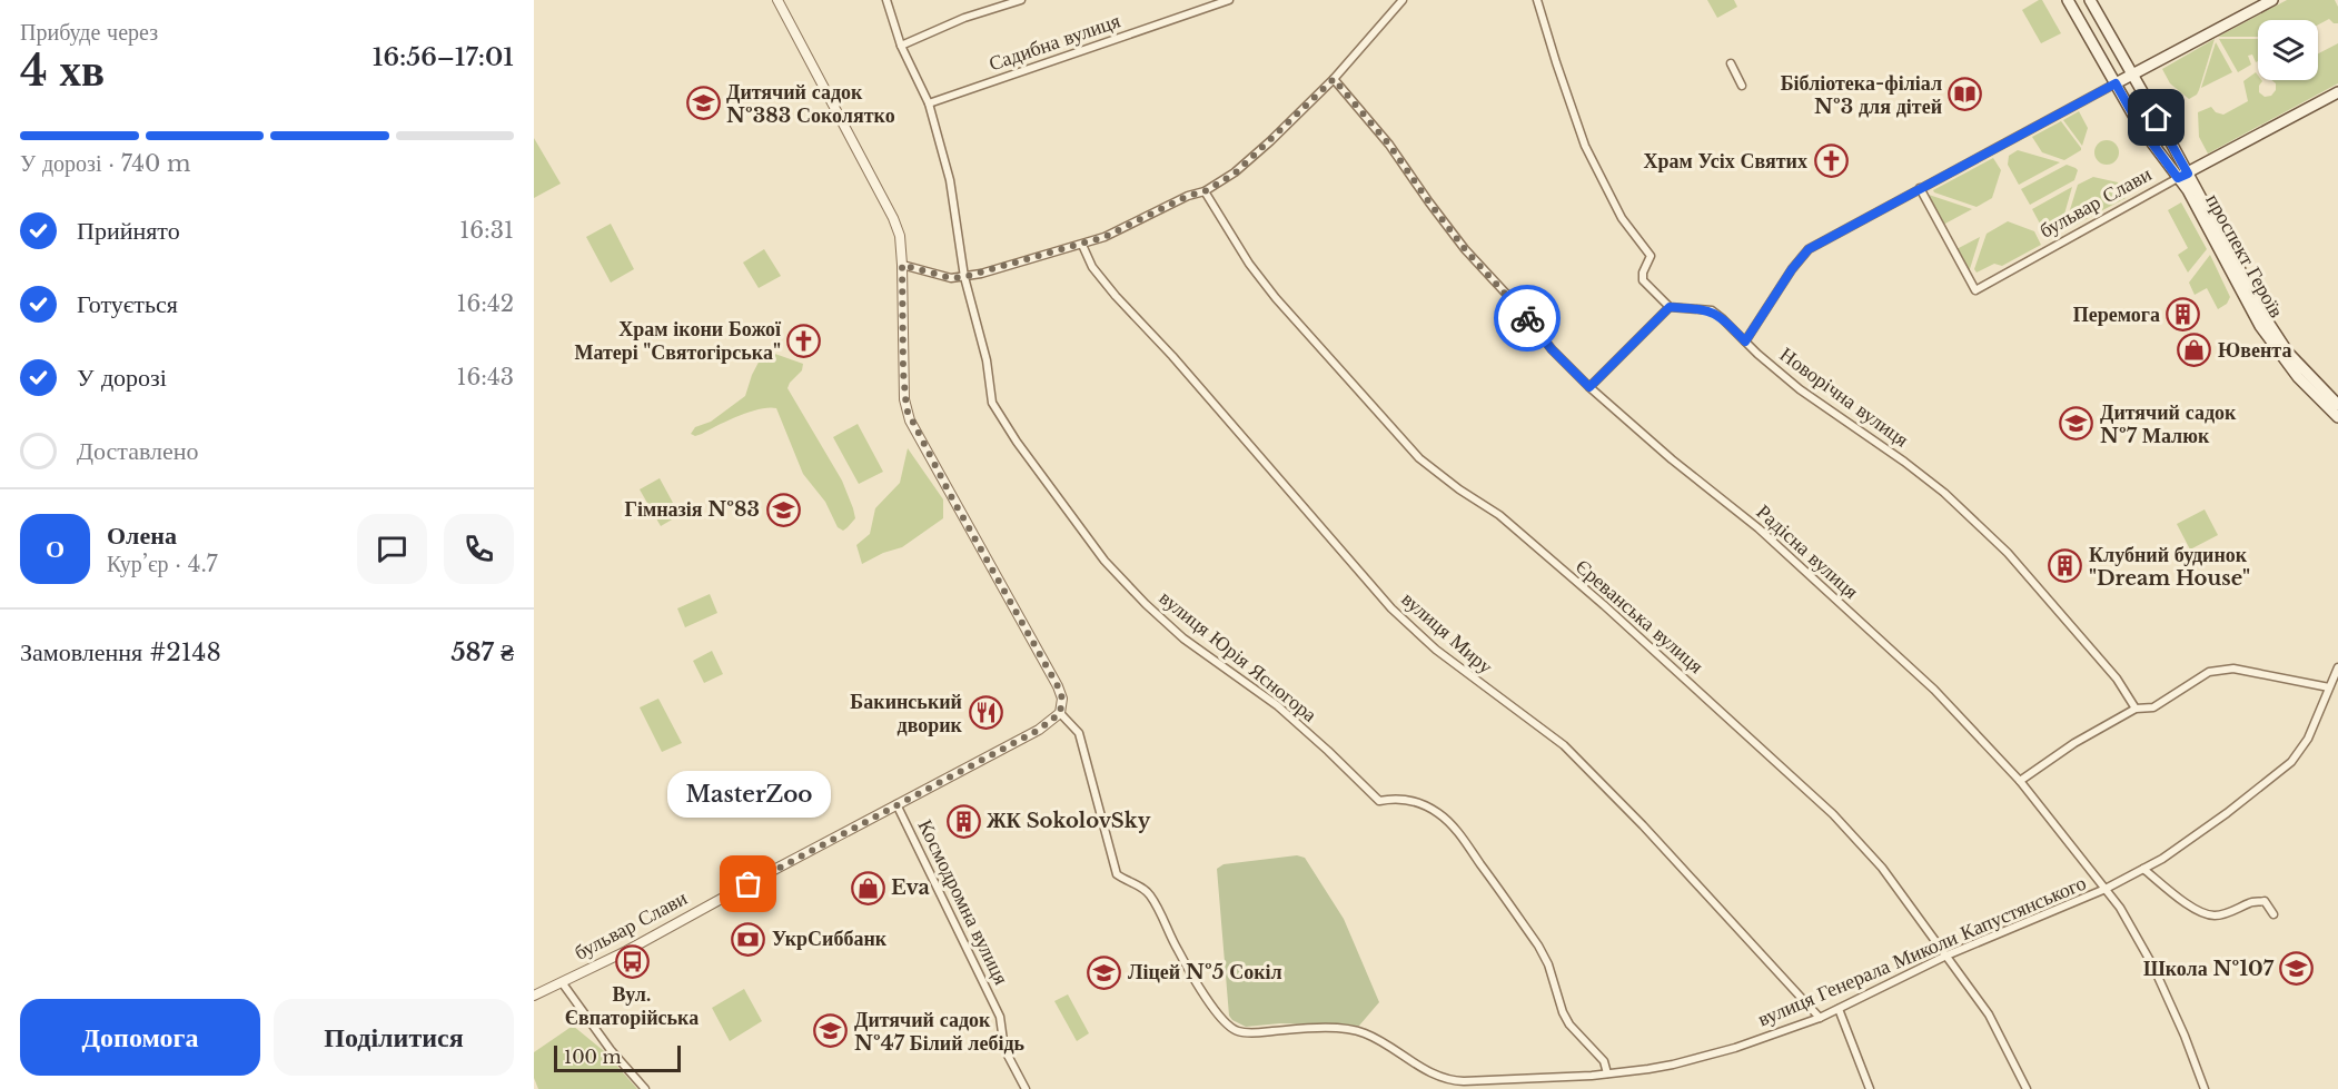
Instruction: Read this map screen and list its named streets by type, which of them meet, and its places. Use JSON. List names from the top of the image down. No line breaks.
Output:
{"streets":{"main road":["бульвар Слави","проспект Героїв"],"street":["Садибна вулиця","Новорічна вулиця","Радісна вулиця","Єреванська вулиця","вулиця Миру","вулиця Юрія Ясногора","Космодромна вулиця","вулиця Генерала Миколи Капустянського"]},"crossings":[["Садибна вулиця","вулиця Юрія Ясногора"],["бульвар Слави","проспект Героїв"],["бульвар Слави","Космодромна вулиця"],["бульвар Слави","вулиця Генерала Миколи Капустянського"],["Радісна вулиця","вулиця Генерала Миколи Капустянського"],["Єреванська вулиця","вулиця Генерала Миколи Капустянського"],["вулиця Миру","вулиця Генерала Миколи Капустянського"],["вулиця Юрія Ясногора","вулиця Генерала Миколи Капустянського"]],"places":{"library":["Бібліотека-філіал №3 для дітей"],"school or university":["Дитячий садок №383 Соколятко","Дитячий садок №7 Малюк","Гімназія №83","Школа №107","Ліцей №5 Сокіл","Дитячий садок №47 Білий лебідь"],"church":["Храм Усіх Святих","Храм ікони Божої Матері \"Святогірська\""],"building":["Перемога","Клубний будинок \"Dream House\"","ЖК SokolovSky"],"shop":["Ювента","Eva"],"restaurant":["Бакинський дворик"],"other":["MasterZoo"],"bank":["УкрСиббанк"],"bus stop":["Вул. Євпаторійська"]},"scale_bar":"100 m","page":{"heading":["4 хв","Прибуде через","16:56–17:01"],"panel":["Олена","Кур’єр · 4.7","Замовлення #2148","587 ₴"],"bar":"У дорозі · 740 m","list":[["Прийнято","16:31"],["Готується","16:42"],["У дорозі","16:43"],"Доставлено"],"round":"О","bubble":"MasterZoo","buttons":["Допомога","Поділитися"],"scale":"100 m"}}
